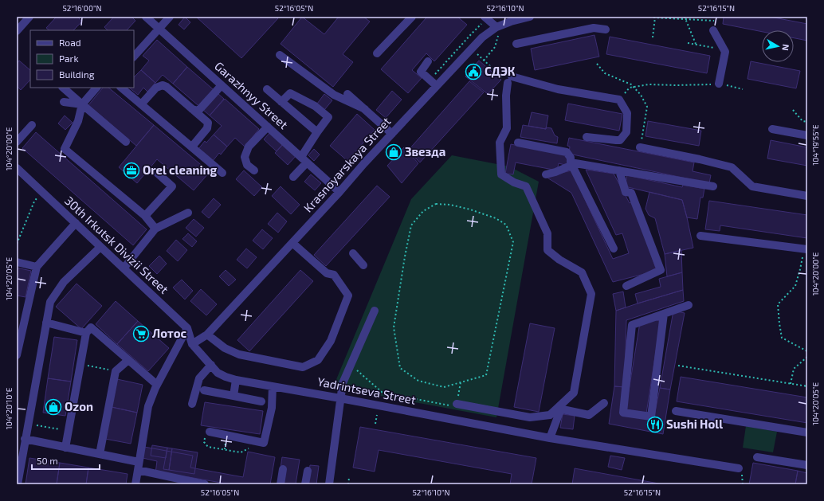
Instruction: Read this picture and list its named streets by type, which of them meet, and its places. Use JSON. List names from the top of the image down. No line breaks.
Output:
{"streets":{"street":["Garazhnyy Street","Krasnoyarskaya Street","30th Irkutsk Divizii Street","Yadrintseva Street"]},"crossings":[["Garazhnyy Street","Krasnoyarskaya Street"],["Krasnoyarskaya Street","Yadrintseva Street"]],"places":{"public building":["СДЭК"],"shop":["Звезда","Ozon"],"office":["Orel cleaning"],"supermarket":["Лотос"],"restaurant":["Sushi Holl"]},"legend":["Road","Park","Building"],"scale_bar":"50 m","north":"right","coordinates":["52°16'00\"N","52°16'05\"N","52°16'10\"N","52°16'15\"N","104°19'55\"E","104°20'00\"E","104°20'05\"E","104°20'10\"E"]}
